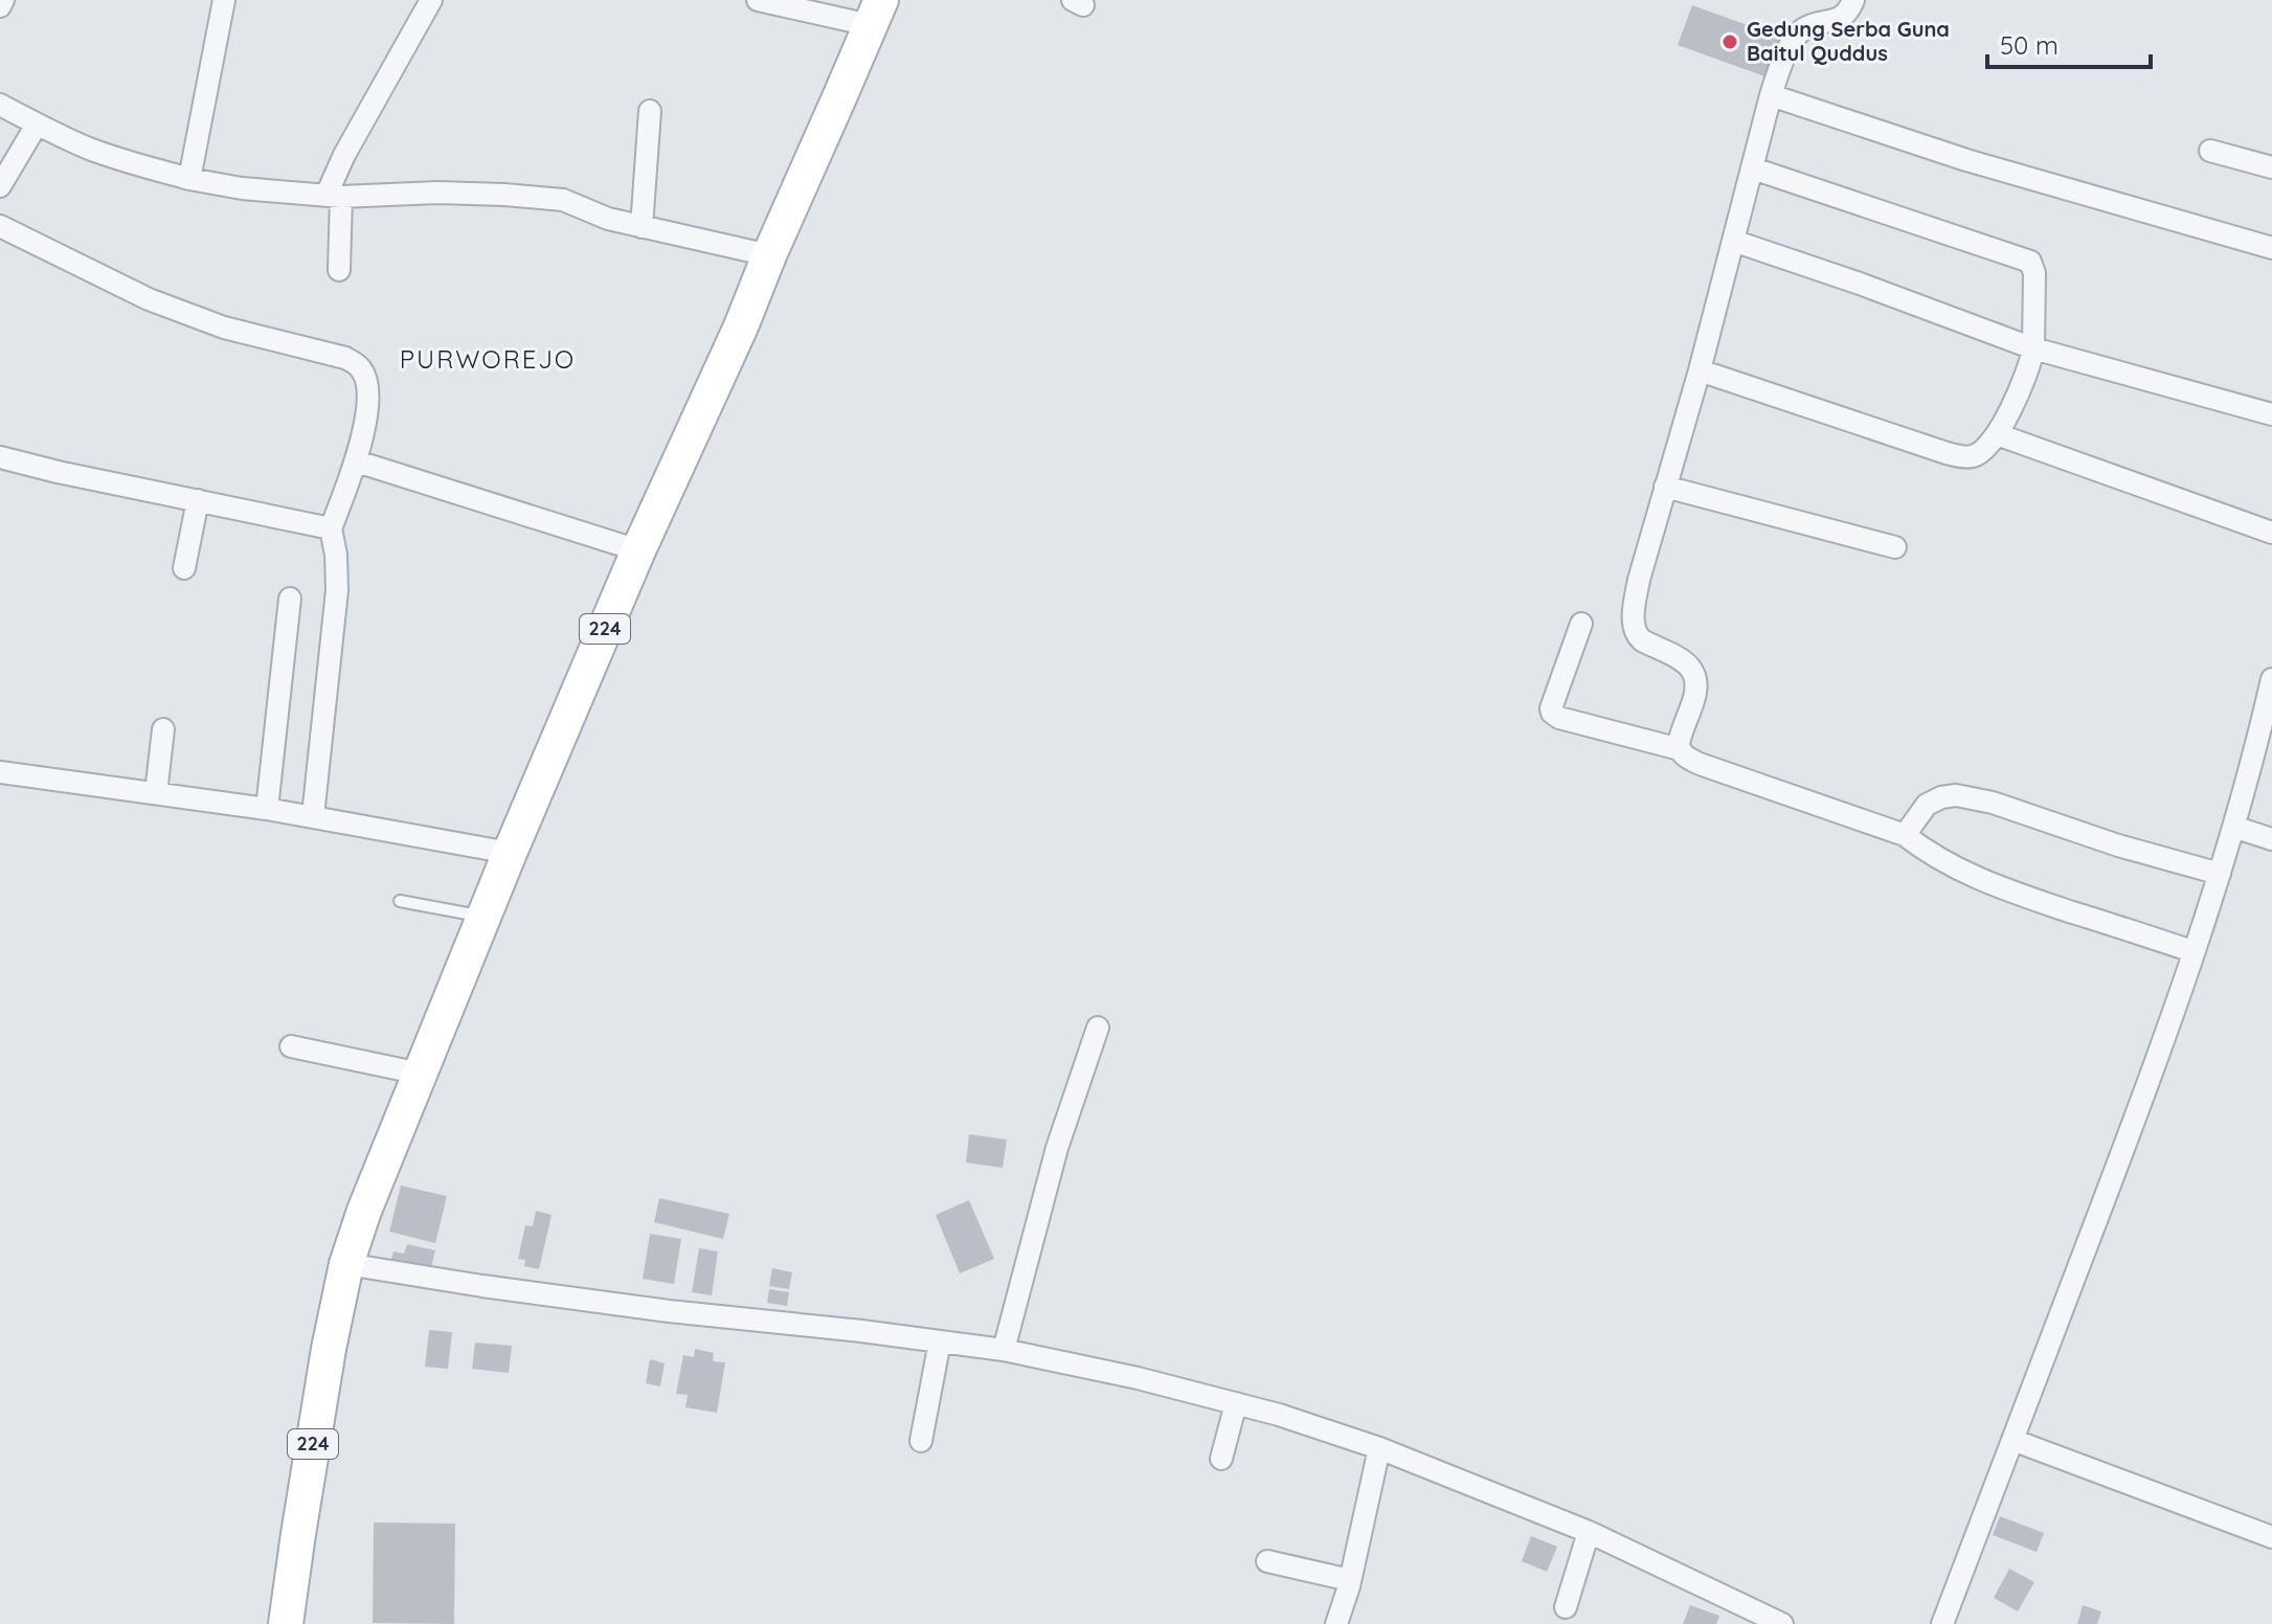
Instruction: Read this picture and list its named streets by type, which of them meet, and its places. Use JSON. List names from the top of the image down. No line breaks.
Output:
{"streets":{"main road":["224"]},"districts":["PURWOREJO"],"places":["Gedung Serba Guna Baitul Quddus"],"scale_bar":"50 m"}
